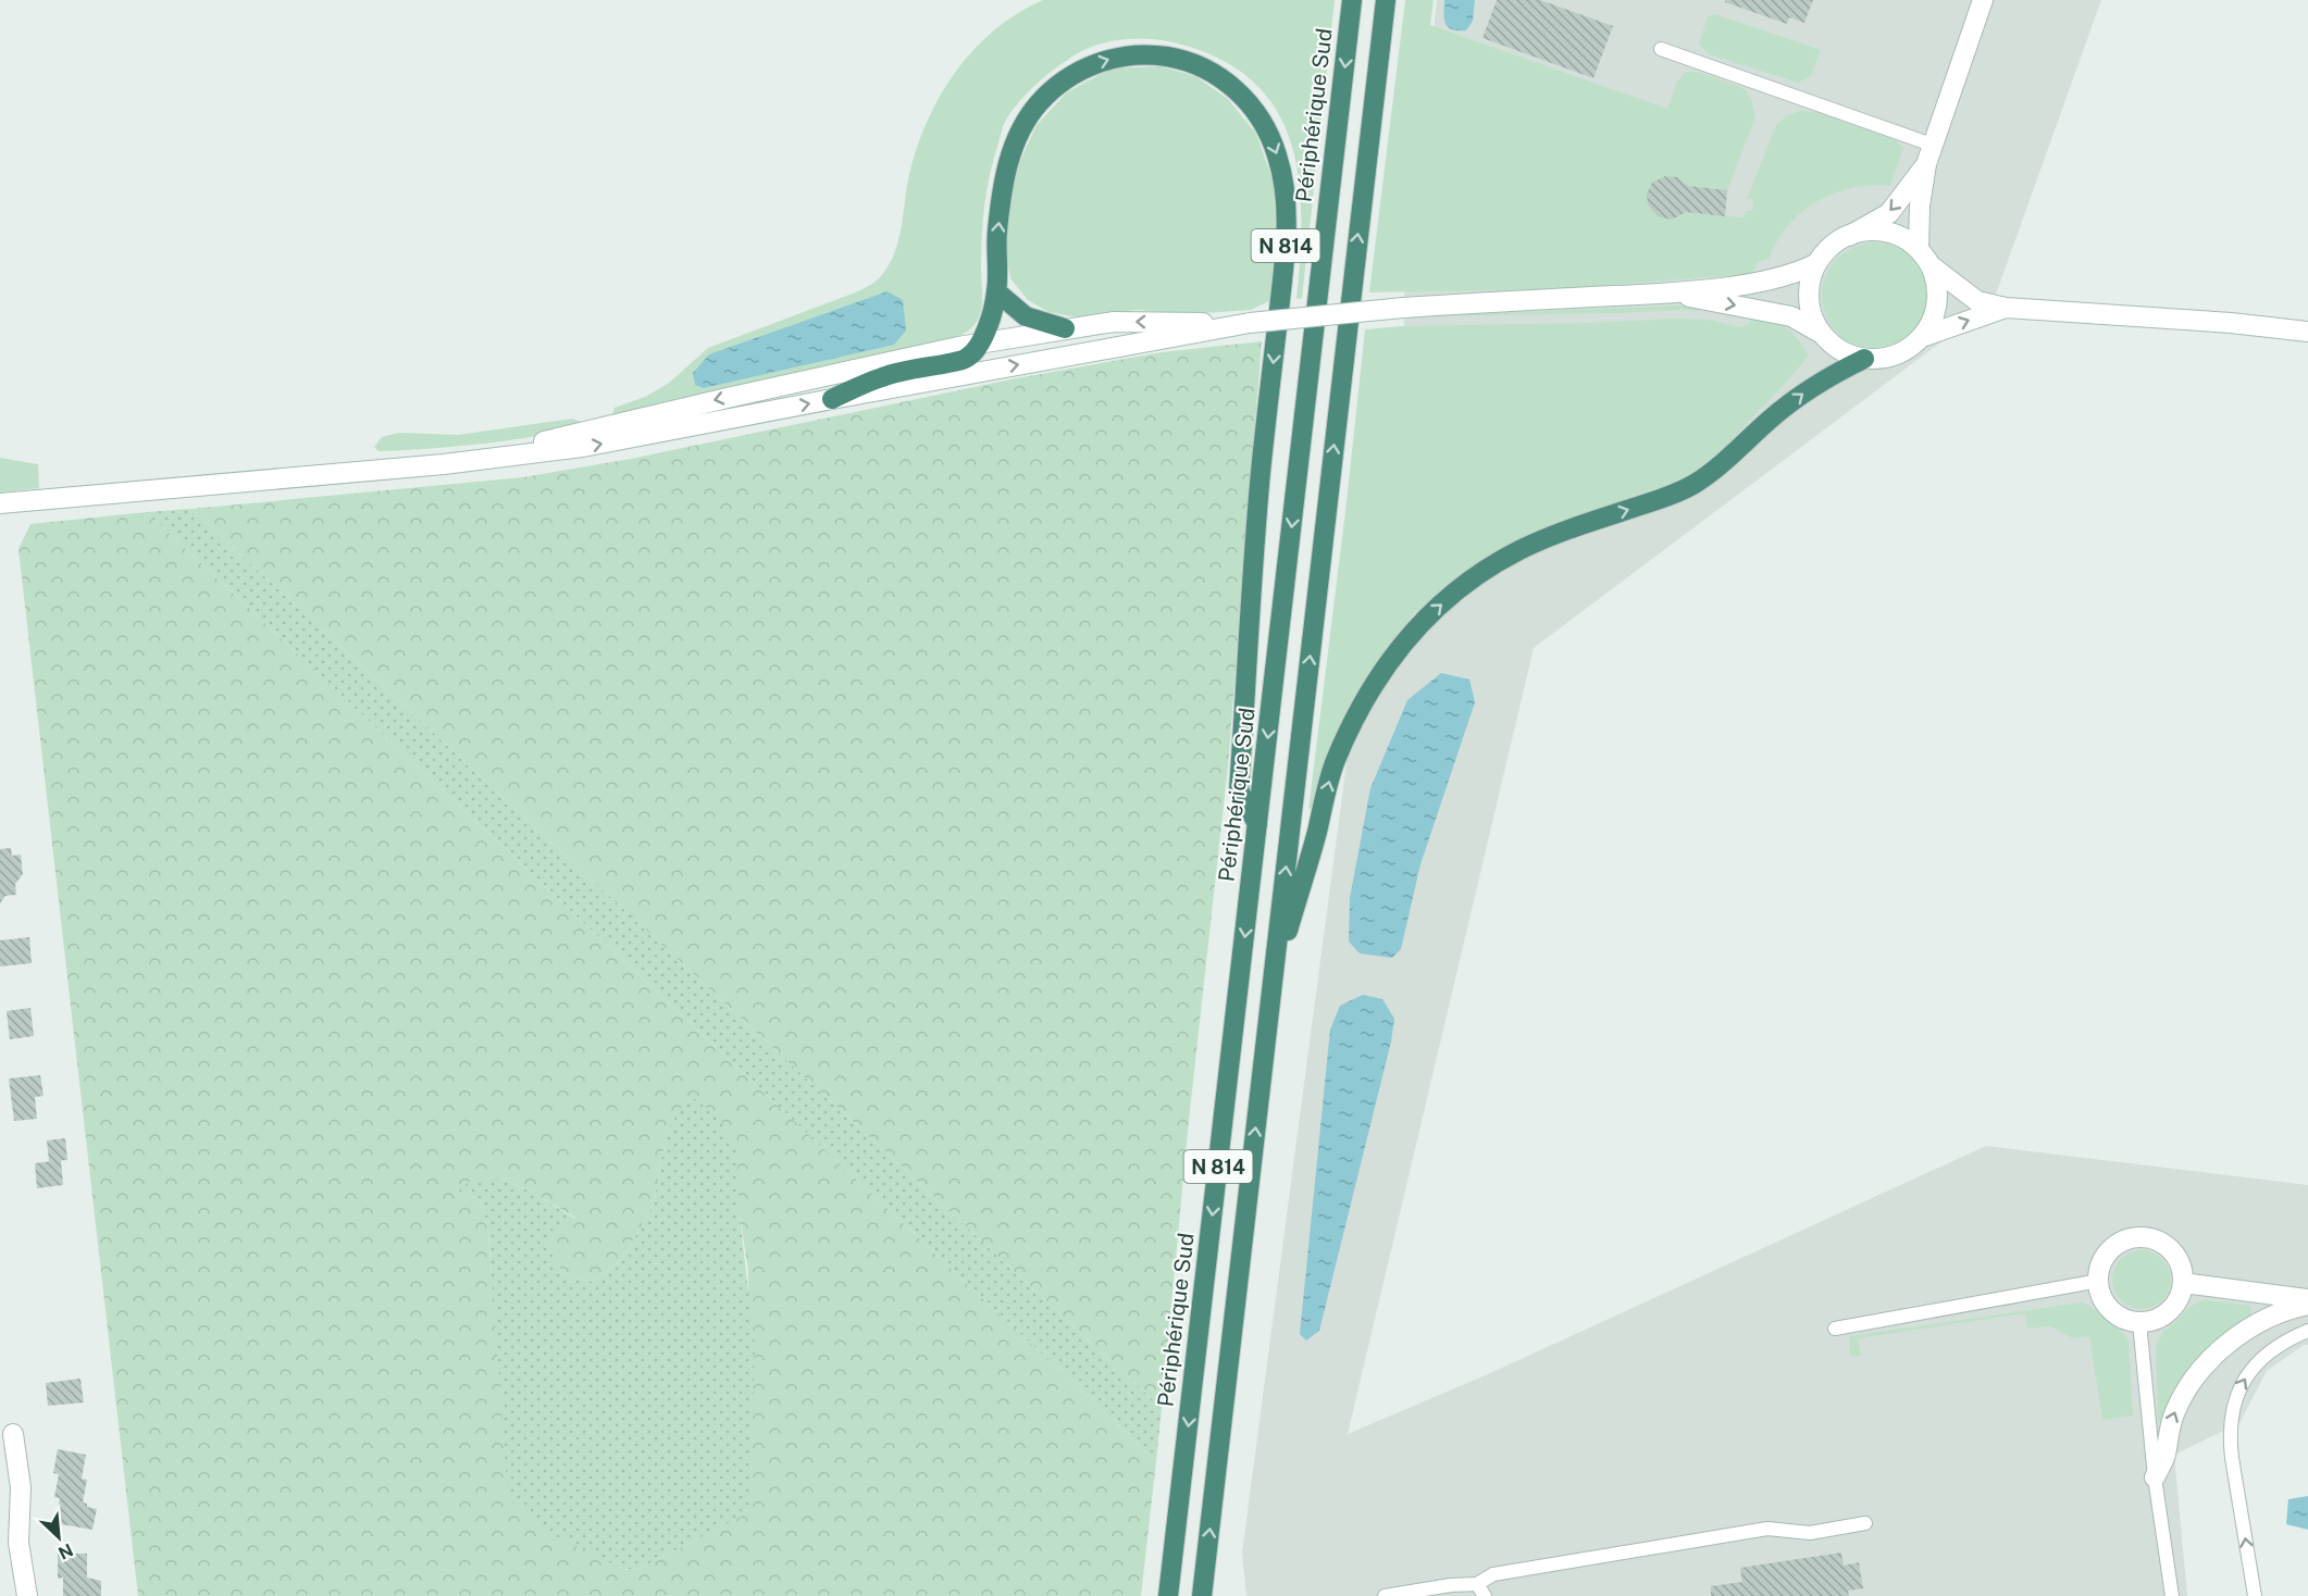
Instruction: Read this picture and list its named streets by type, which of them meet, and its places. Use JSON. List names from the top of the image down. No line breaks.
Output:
{"streets":{"highway":["Périphérique Sud","N 814"]},"crossings":[["Périphérique Sud","N 814"]],"north":"bottom right"}
